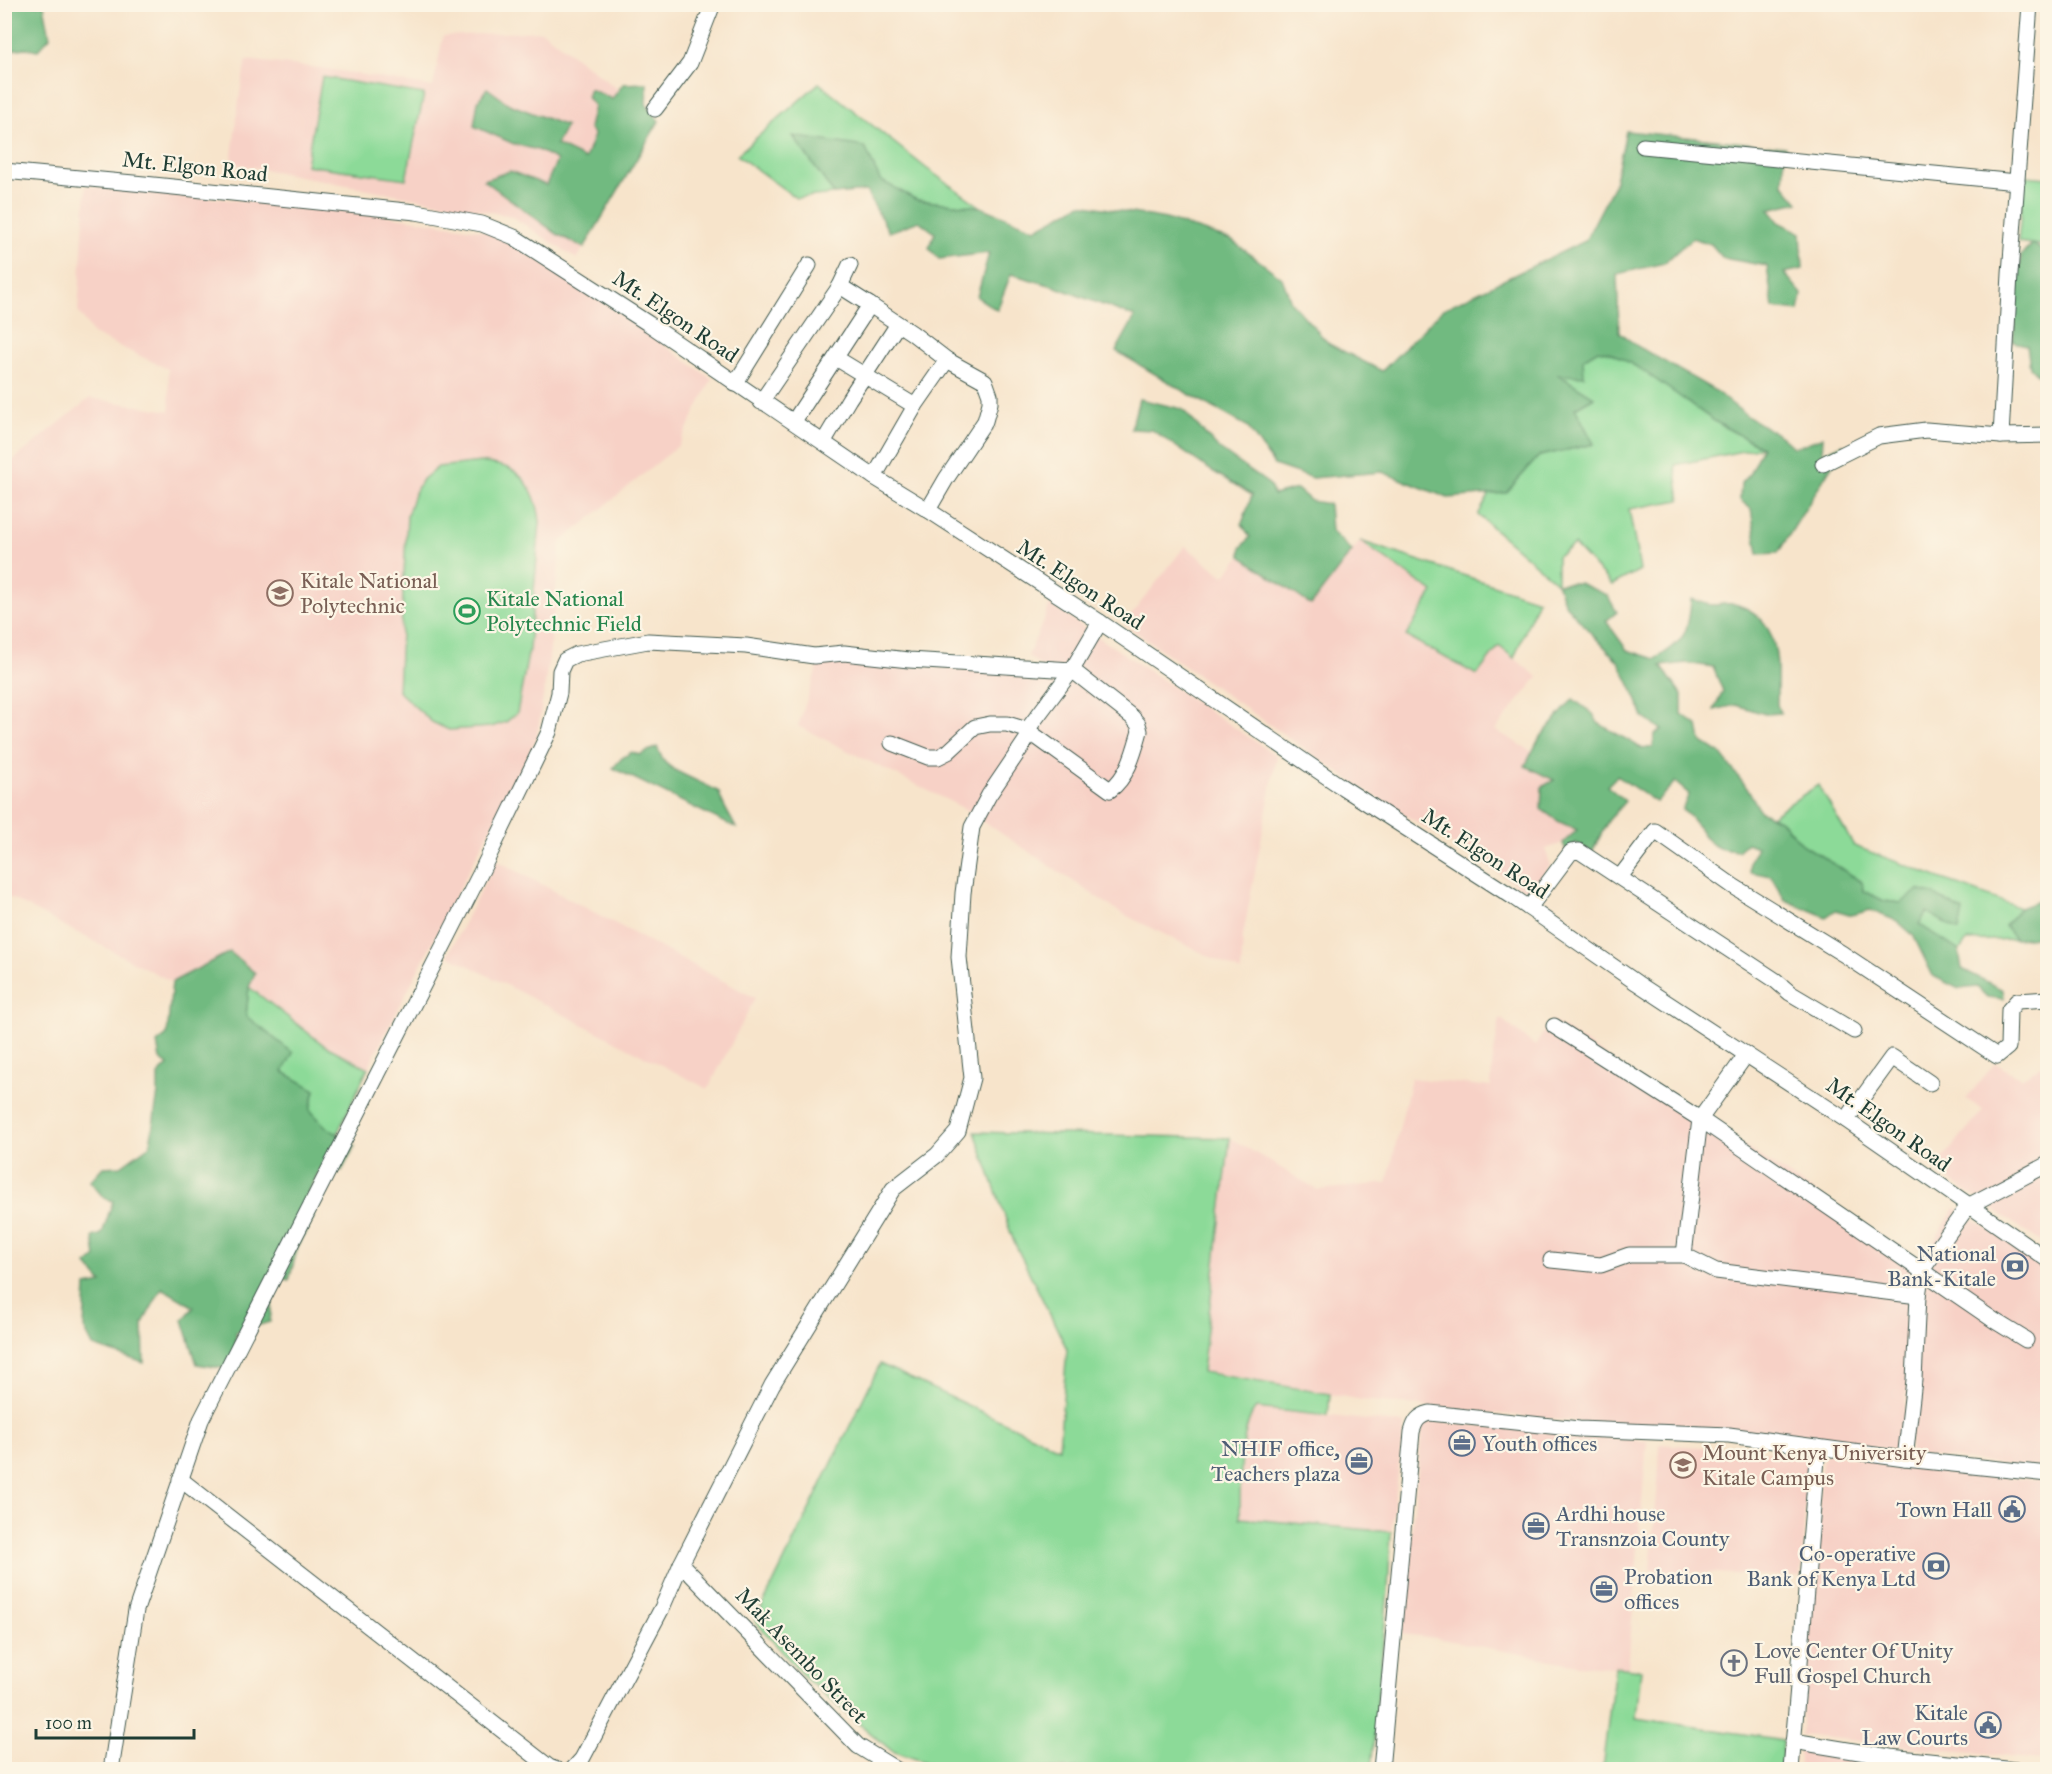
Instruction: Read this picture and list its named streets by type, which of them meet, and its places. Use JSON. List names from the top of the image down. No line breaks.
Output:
{"streets":{"street":["Mt. Elgon Road","Mak Asembo Street"]},"places":{"school or university":["Kitale National Polytechnic","Mount Kenya University Kitale Campus"],"sports":["Kitale National Polytechnic Field"],"bank":["National Bank-Kitale","Co-operative Bank of Kenya Ltd"],"office":["Youth offices","NHIF office, Teachers plaza","Ardhi house Transnzoia County","Probation offices"],"public building":["Town Hall","Kitale Law Courts"],"church":["Love Center Of Unity Full Gospel Church"]},"scale_bar":"100 m"}
